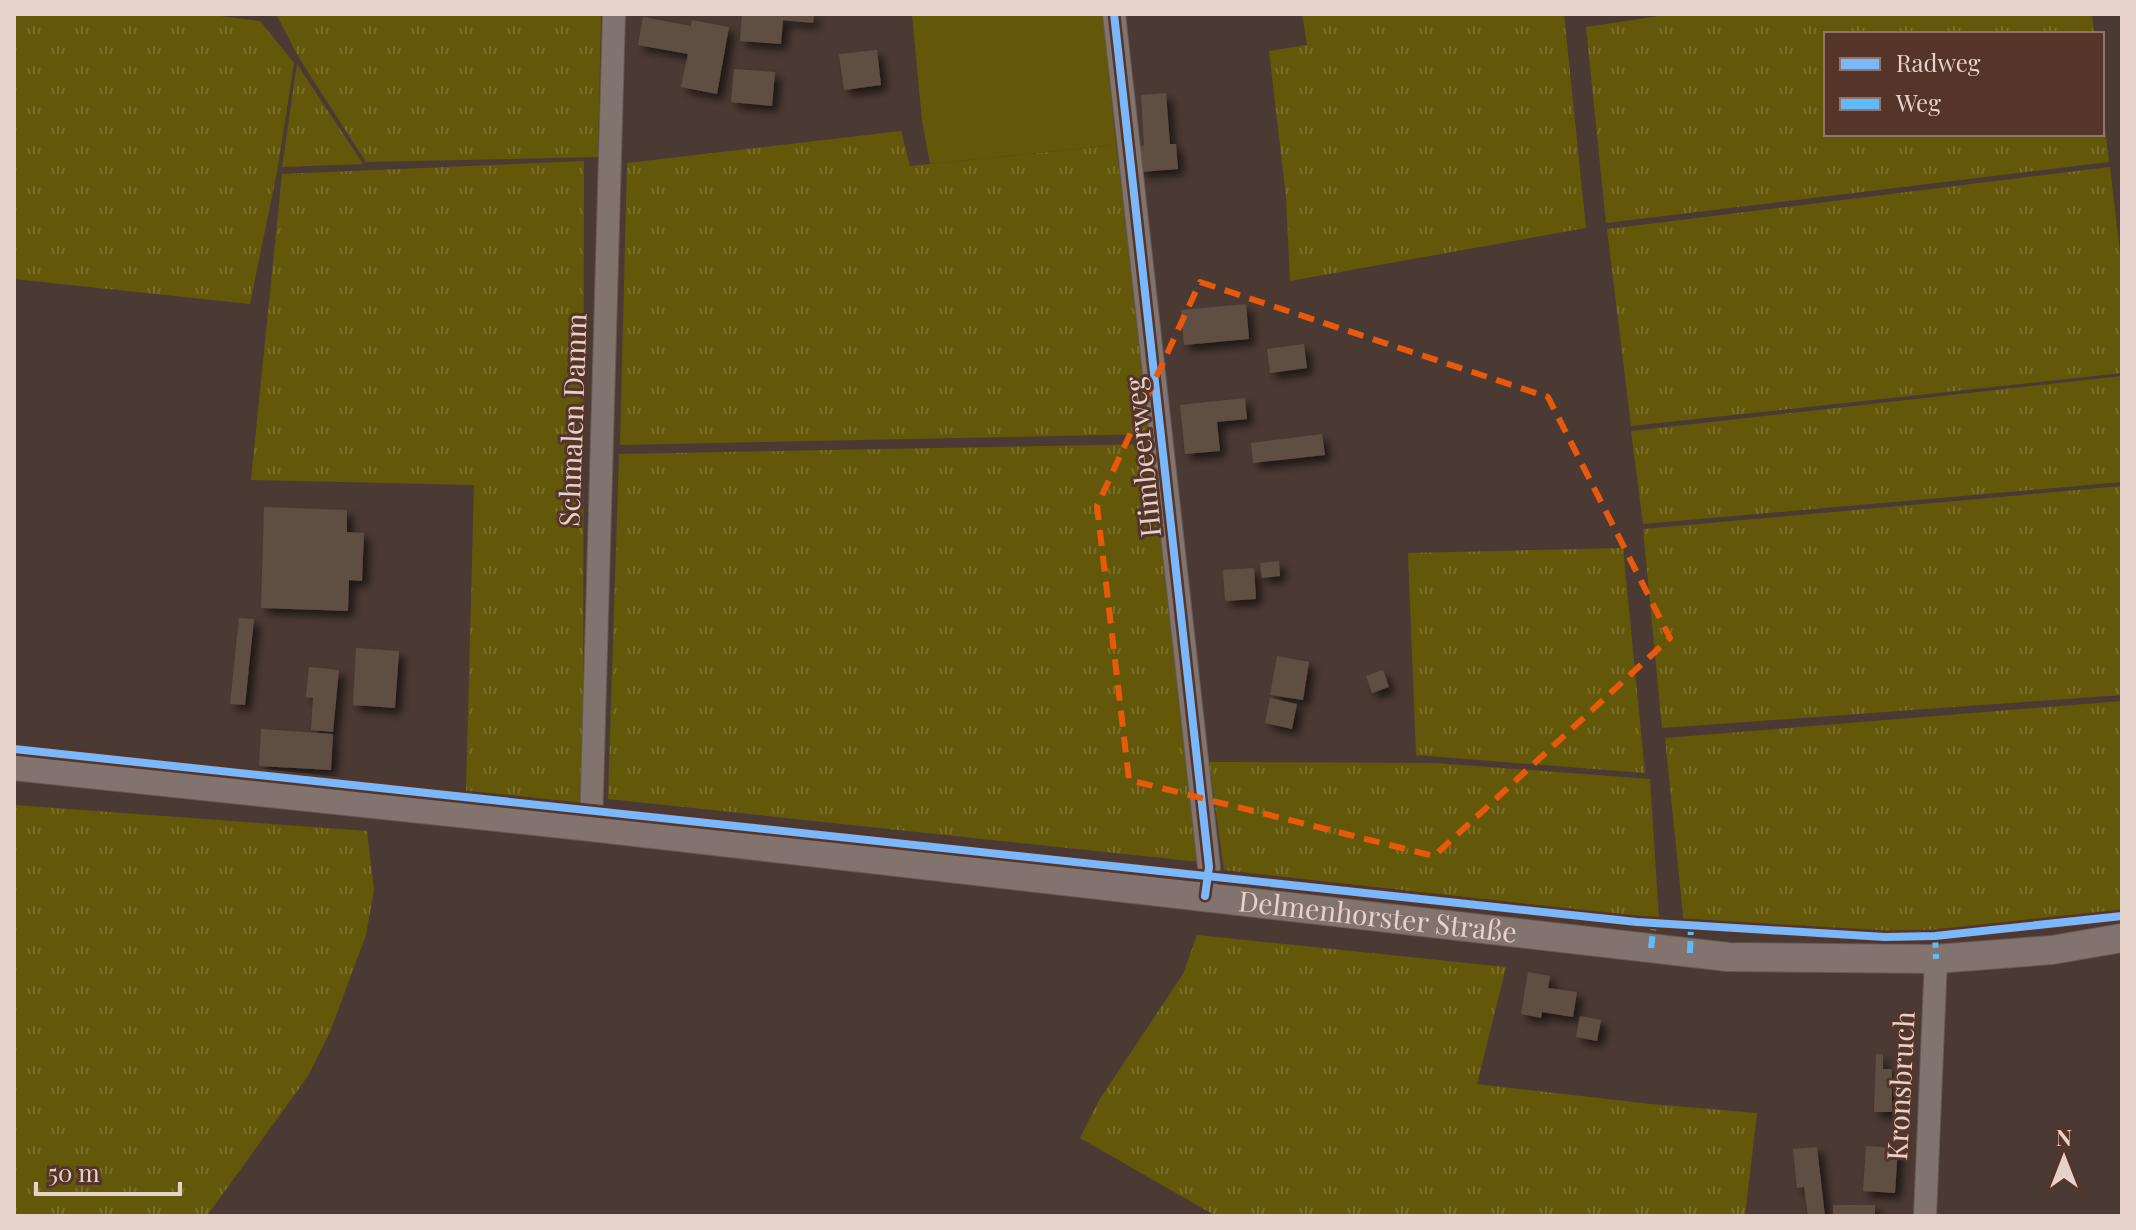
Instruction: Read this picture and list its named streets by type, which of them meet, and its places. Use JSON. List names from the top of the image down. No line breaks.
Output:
{"streets":{"main road":["Delmenhorster Straße"],"street":["Schmalen Damm","Himbeerweg","Kronsbruch"]},"crossings":[["Schmalen Damm","Delmenhorster Straße"],["Himbeerweg","Delmenhorster Straße"],["Delmenhorster Straße","Kronsbruch"]],"legend":["Radweg","Weg"],"scale_bar":"50 m","north":"top"}
